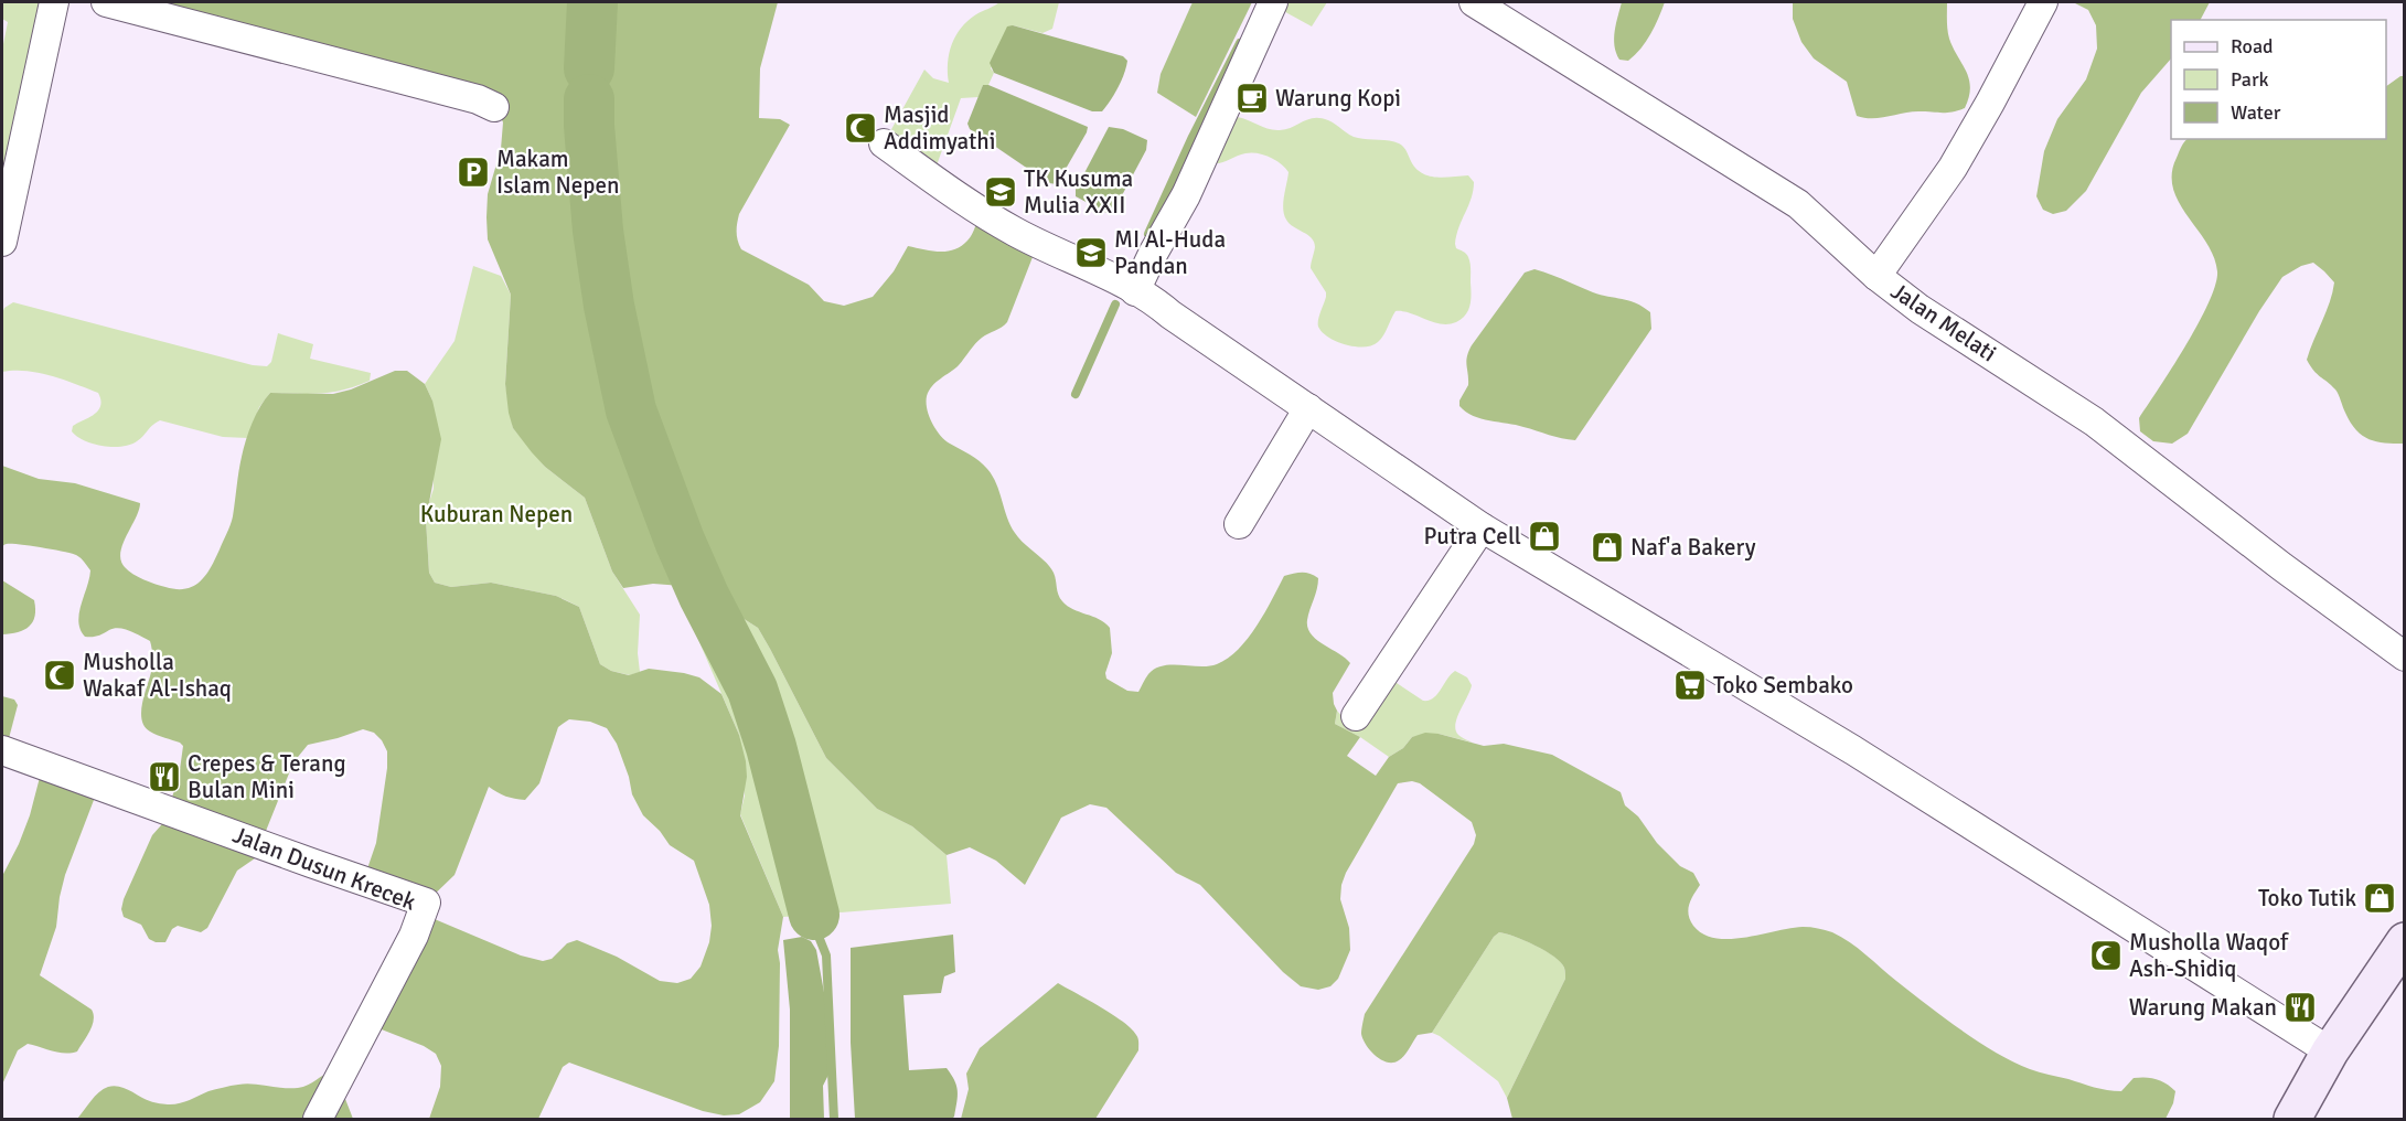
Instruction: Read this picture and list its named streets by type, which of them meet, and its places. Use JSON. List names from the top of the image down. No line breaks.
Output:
{"streets":{"street":["Jalan Melati","Jalan Dusun Krecek"]},"parks":["Kuburan Nepen"],"places":{"cafe":["Warung Kopi"],"mosque":["Masjid Addimyathi","Musholla Wakaf Al-Ishaq","Musholla Waqof Ash-Shidiq"],"parking":["Makam Islam Nepen"],"school or university":["TK Kusuma Mulia XXII","MI Al-Huda Pandan"],"shop":["Putra Cell","Naf'a Bakery","Toko Tutik"],"supermarket":["Toko Sembako"],"restaurant":["Crepes & Terang Bulan Mini","Warung Makan"]},"legend":["Road","Park","Water"]}
